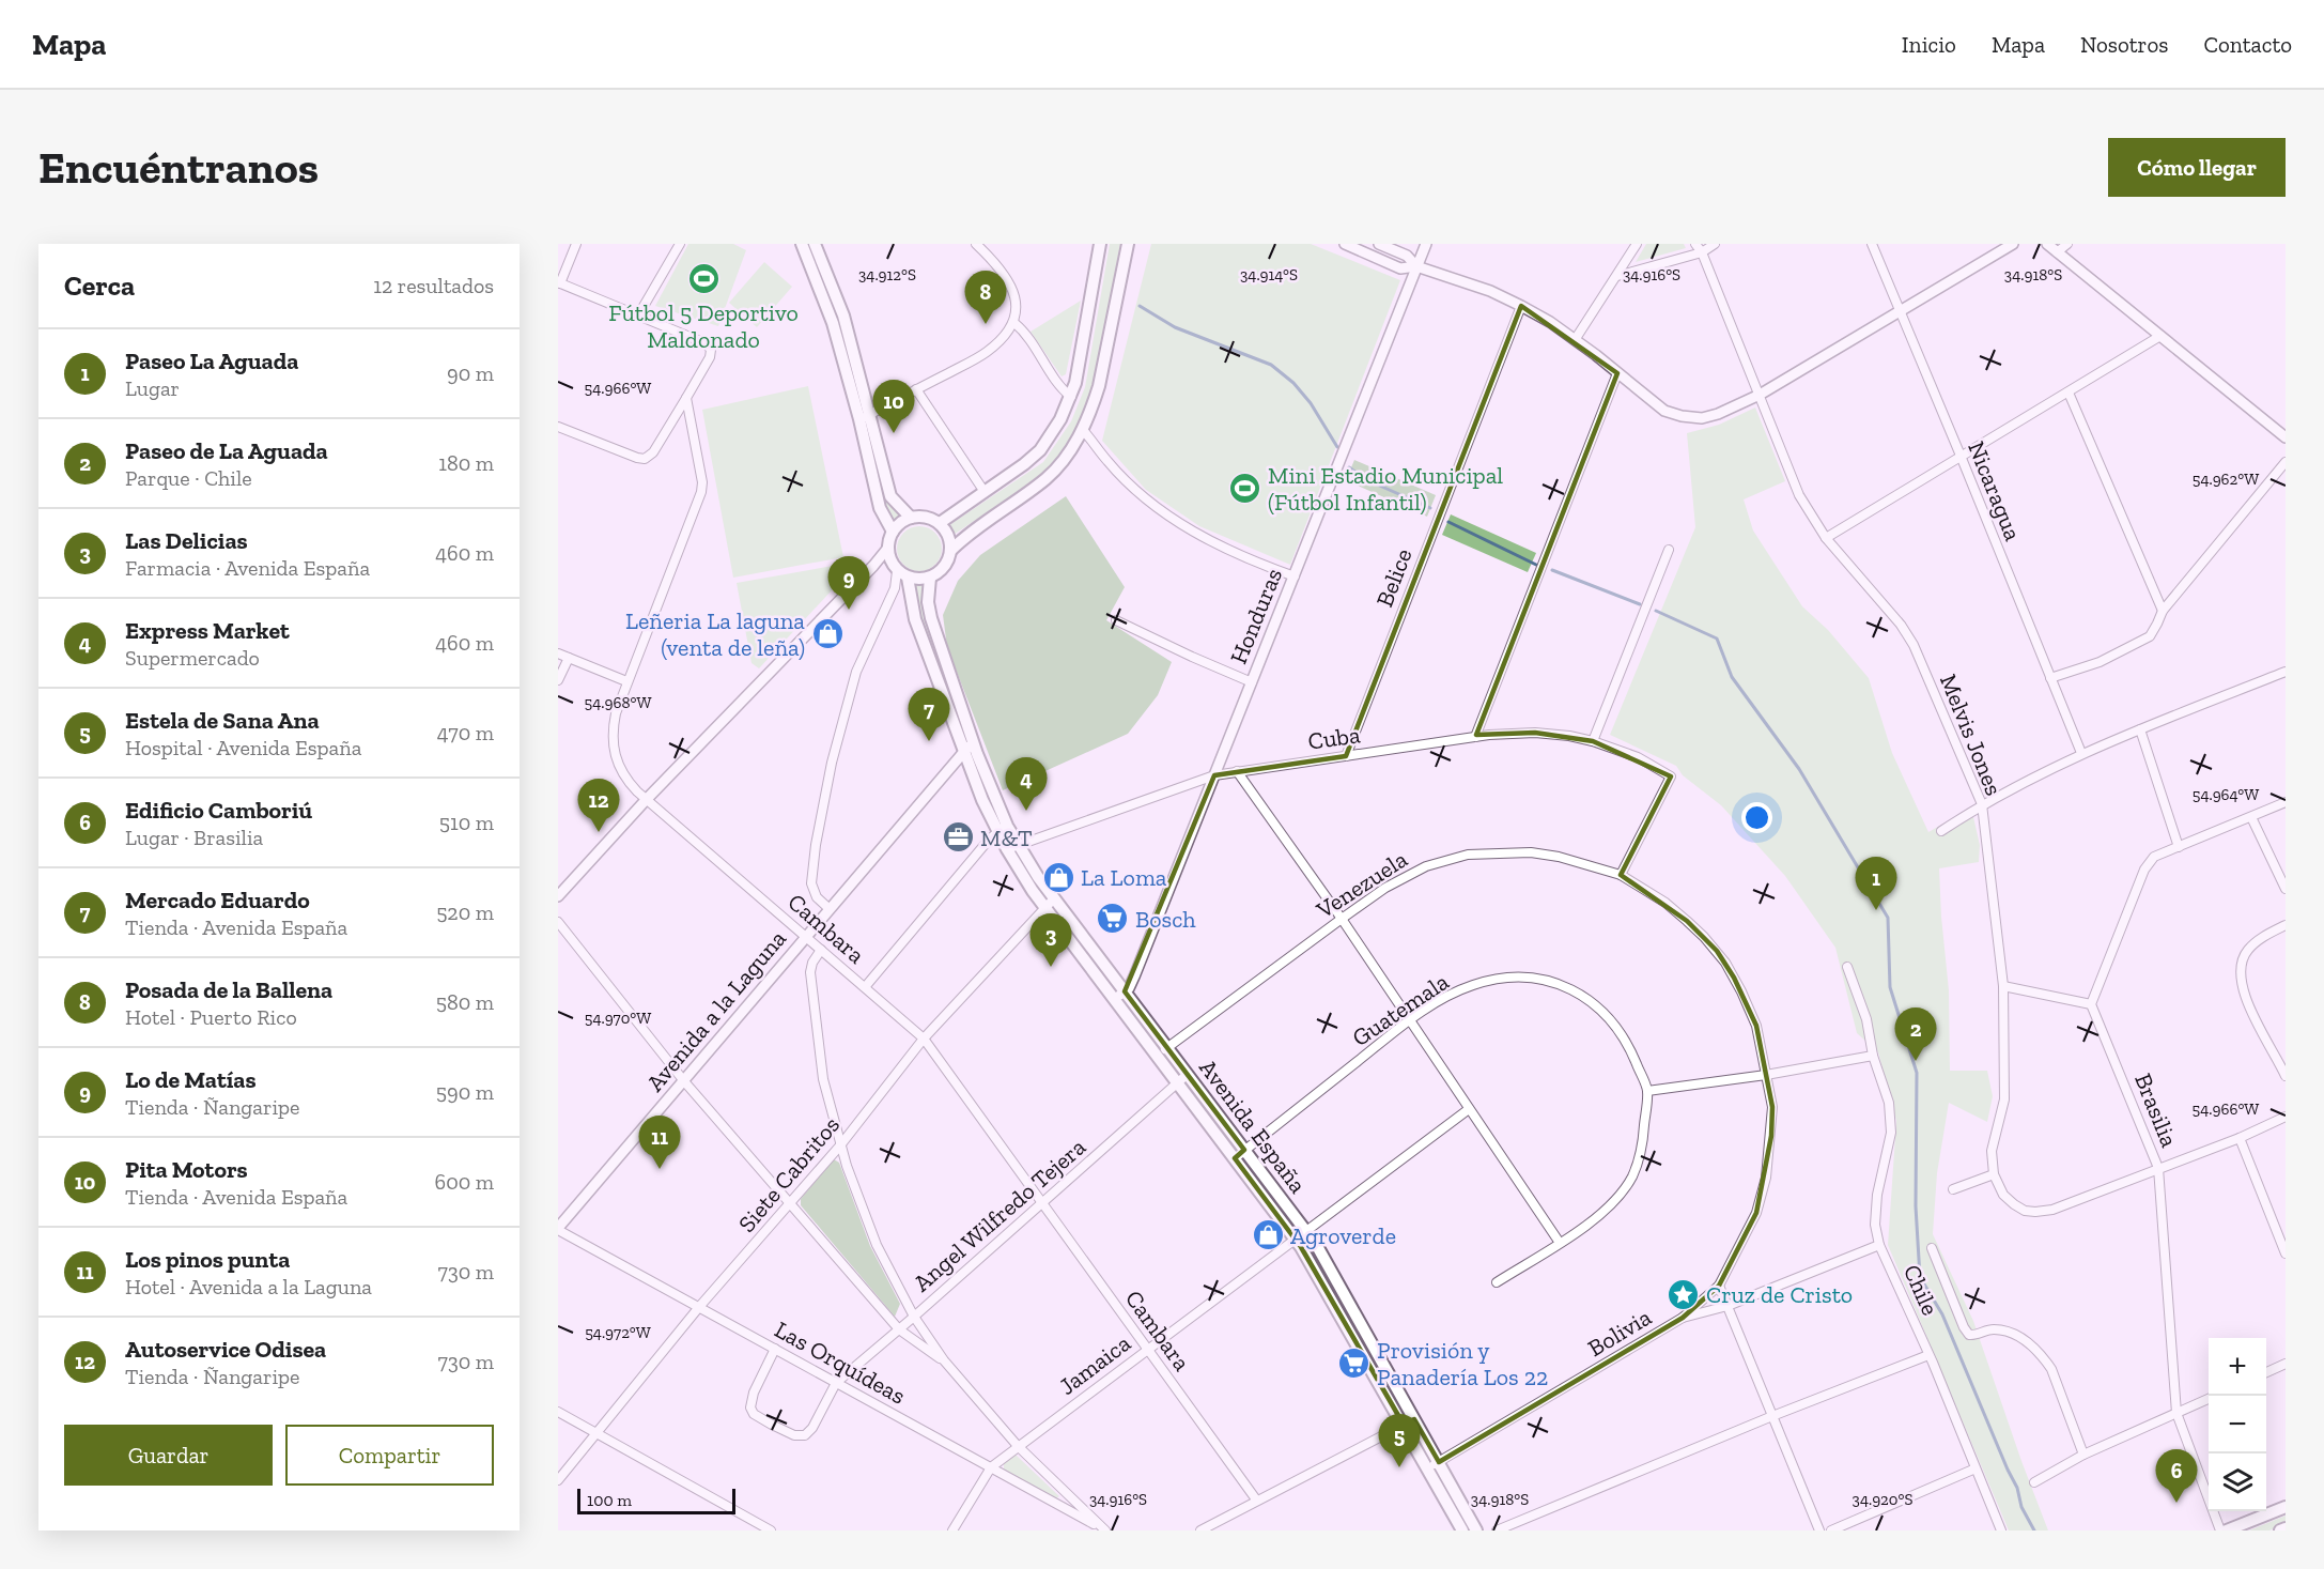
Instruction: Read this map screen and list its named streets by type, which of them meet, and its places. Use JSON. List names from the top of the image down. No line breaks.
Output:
{"streets":{"main road":["Avenida España"],"street":["Nicaragua","Belice","Honduras","Melvis Jones","Cuba","Venezuela","Cambara","Guatemala","Avenida a la Laguna","Brasilia","Siete Cabritos","Angel Wilfredo Tejera","Chile","Bolivia","Las Orquídeas","Jamaica"]},"crossings":[["Belice","Cuba"],["Honduras","Cuba"],["Honduras","Avenida España"],["Cuba","Venezuela"],["Cuba","Avenida España"],["Venezuela","Avenida España"],["Venezuela","Bolivia"],["Cambara","Avenida a la Laguna"],["Cambara","Siete Cabritos"],["Cambara","Angel Wilfredo Tejera"],["Cambara","Jamaica"],["Guatemala","Avenida España"],["Avenida a la Laguna","Avenida España"],["Avenida a la Laguna","Las Orquídeas"],["Avenida España","Siete Cabritos"],["Avenida España","Angel Wilfredo Tejera"],["Avenida España","Bolivia"],["Avenida España","Jamaica"],["Siete Cabritos","Las Orquídeas"],["Angel Wilfredo Tejera","Las Orquídeas"],["Chile","Bolivia"],["Las Orquídeas","Jamaica"]],"places":{"sports":["Fútbol 5 Deportivo Maldonado","Mini Estadio Municipal (Fútbol Infantil)"],"shop":["Leñeria La laguna (venta de leña)","La Loma","Agroverde"],"office":["M&T"],"supermarket":["Bosch","Provisión y Panadería Los 22"],"place":["Cruz de Cristo"]},"scale_bar":"100 m","page":{"header":"Mapa","nav":["Inicio","Mapa","Nosotros","Contacto"],"buttons":["Cómo llegar",["Guardar","Compartir"]],"title":"Encuéntranos","heading":["Cerca","12 resultados"],"pins":["8","10","9","7","4","12","1","3","2","11","5","6"],"list":[{"mark":"1","name":"Paseo La Aguada","note":"Lugar","value":"90 m"},{"mark":"2","name":"Paseo de La Aguada","note":"Parque · Chile","value":"180 m"},{"mark":"3","name":"Las Delicias","note":"Farmacia · Avenida España","value":"460 m"},{"mark":"4","name":"Express Market","note":"Supermercado","value":"460 m"},{"mark":"5","name":"Estela de Sana Ana","note":"Hospital · Avenida España","value":"470 m"},{"mark":"6","name":"Edificio Camboriú","note":"Lugar · Brasilia","value":"510 m"},{"mark":"7","name":"Mercado Eduardo","note":"Tienda · Avenida España","value":"520 m"},{"mark":"8","name":"Posada de la Ballena","note":"Hotel · Puerto Rico","value":"580 m"},{"mark":"9","name":"Lo de Matías","note":"Tienda · Ñangaripe","value":"590 m"},{"mark":"10","name":"Pita Motors","note":"Tienda · Avenida España","value":"600 m"},{"mark":"11","name":"Los pinos punta","note":"Hotel · Avenida a la Laguna","value":"730 m"},{"mark":"12","name":"Autoservice Odisea","note":"Tienda · Ñangaripe","value":"730 m"}],"map_buttons":["+","−"],"scale":"100 m"},"coordinates":["34.912°S","34.914°S","34.918°S","34.916°S","54.966°W","54.962°W","54.968°W","54.964°W","54.970°W","54.972°W","34.920°S"]}
